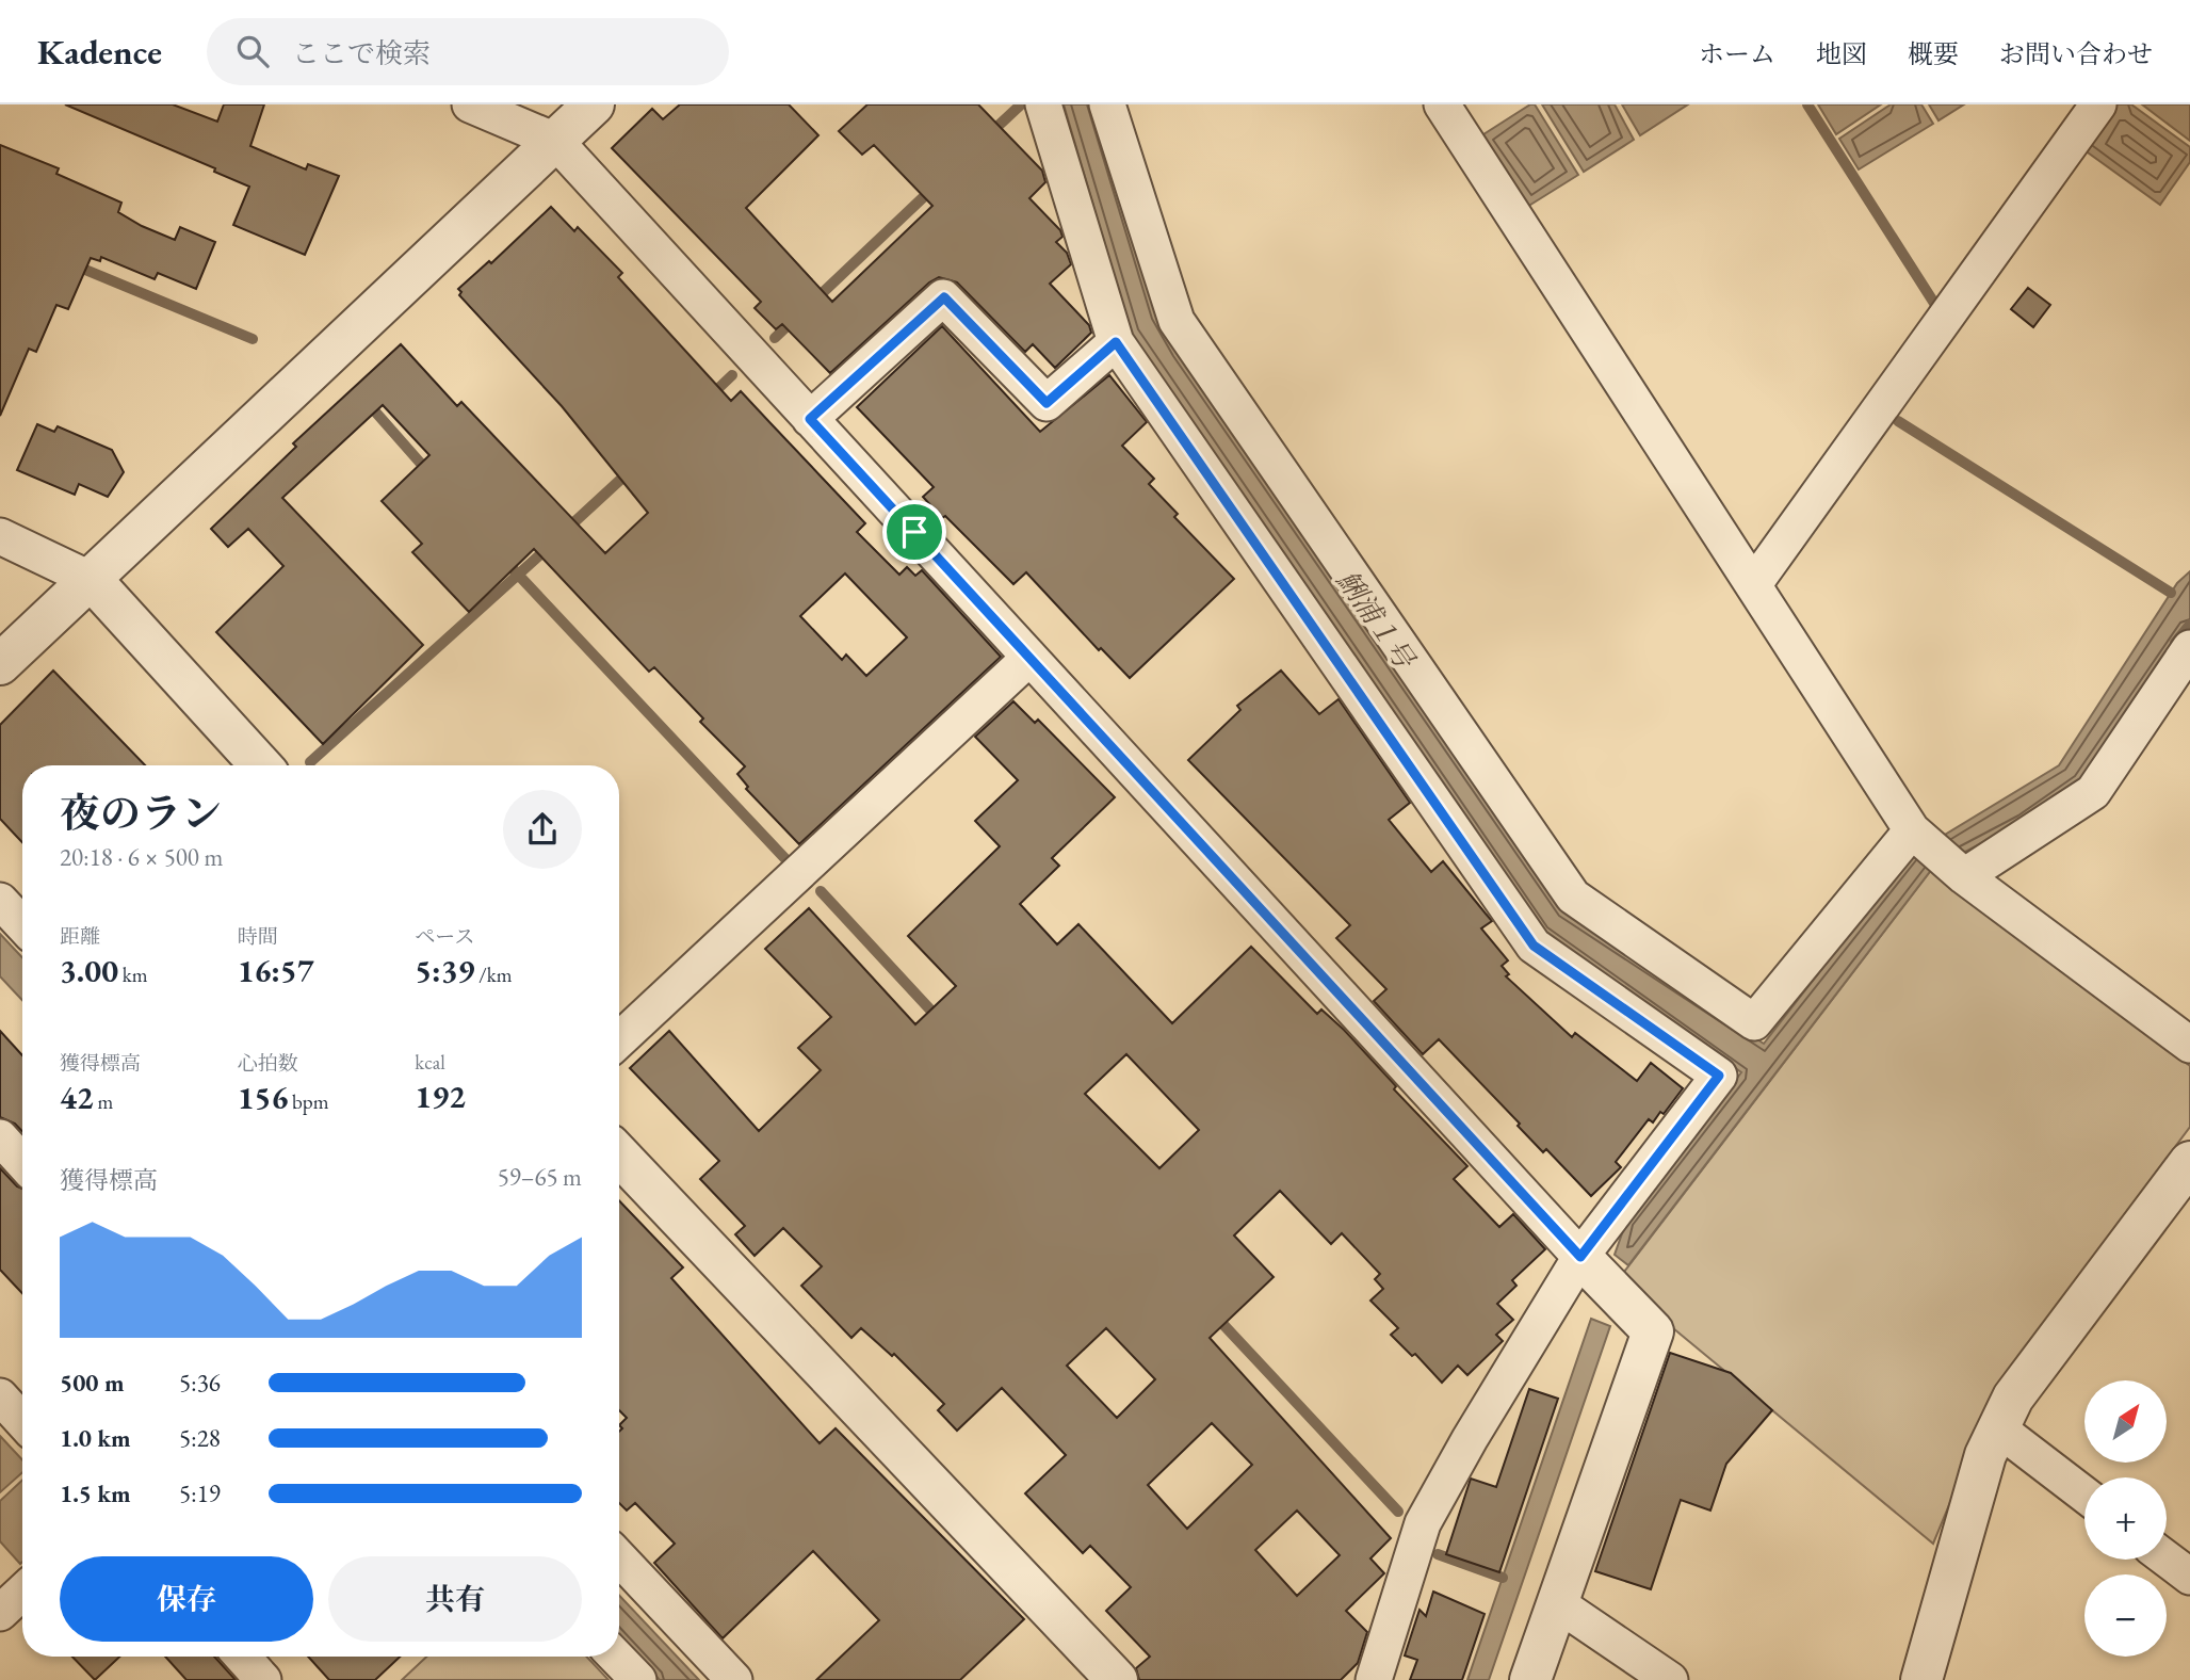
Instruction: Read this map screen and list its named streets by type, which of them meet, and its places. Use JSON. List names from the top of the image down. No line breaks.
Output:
{"water":["鯏浦１号"],"north":"top right","page":{"header":"Kadence","search":"ここで検索","nav":["ホーム","地図","概要","お問い合わせ"],"heading":["夜のラン","20:18 · 6 × 500 m"],"stats":[["距離","3.00 km"],["時間","16:57"],["ペース","5:39 /km"],["獲得標高","42 m"],["心拍数","156 bpm"],["kcal","192"]],"chart":["獲得標高","59–65 m"],"list":[{"name":"500 m","note":"5:36"},{"name":"1.0 km","note":"5:28"},{"name":"1.5 km","note":"5:19"}],"map_buttons":["+","−"],"buttons":["保存","共有"]}}
